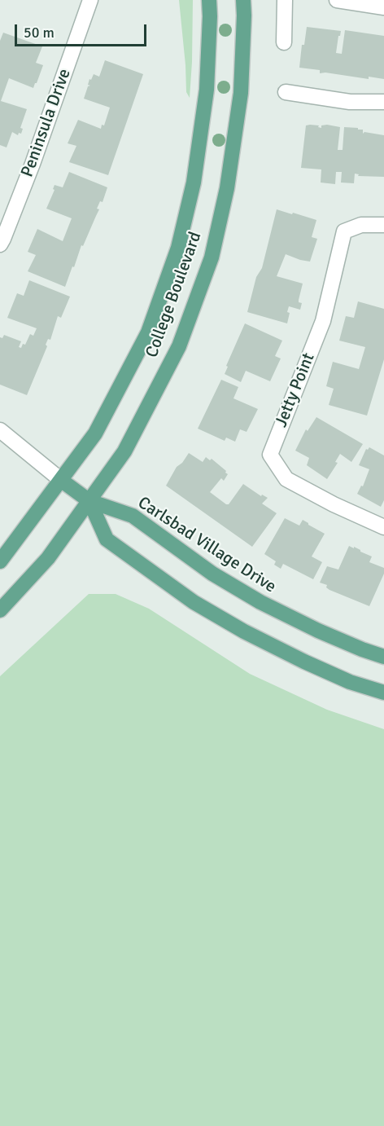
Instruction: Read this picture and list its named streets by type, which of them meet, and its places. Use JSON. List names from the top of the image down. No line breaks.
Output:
{"streets":{"main road":["College Boulevard","Carlsbad Village Drive"],"street":["Peninsula Drive","Jetty Point"]},"crossings":[["College Boulevard","Carlsbad Village Drive"]],"scale_bar":"50 m"}
